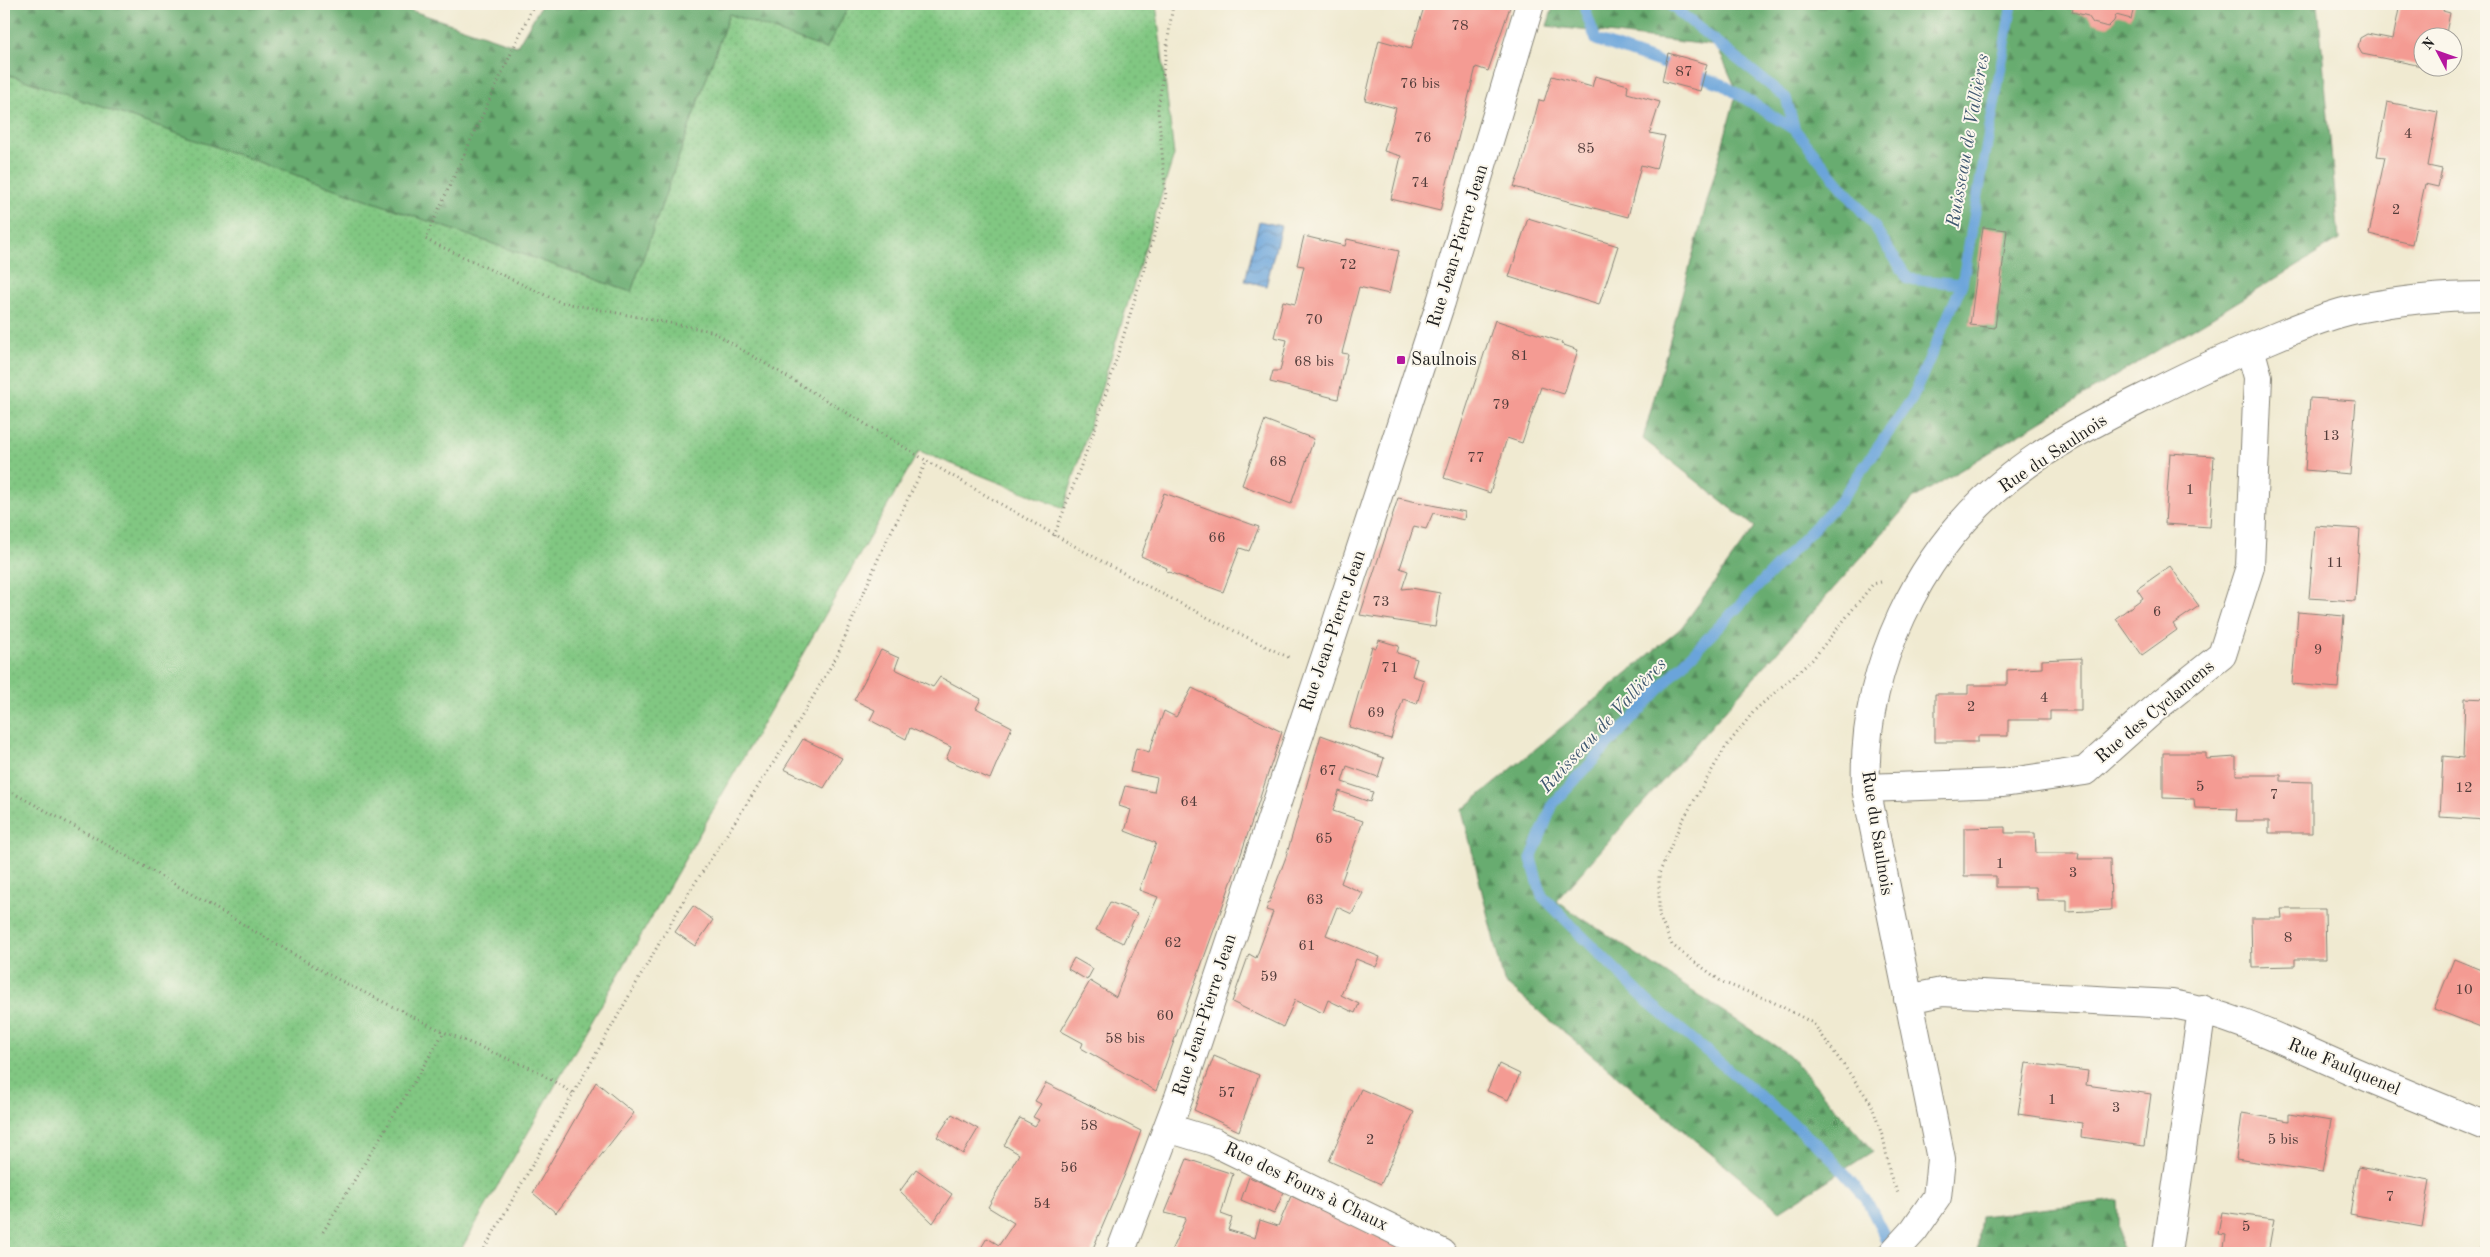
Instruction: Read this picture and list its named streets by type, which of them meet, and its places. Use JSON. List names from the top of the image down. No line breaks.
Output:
{"streets":{"street":["Rue Jean-Pierre Jean","Rue du Saulnois","Rue des Cyclamens","Rue Faulquenel","Rue des Fours à Chaux"]},"crossings":[["Rue Jean-Pierre Jean","Rue des Fours à Chaux"],["Rue du Saulnois","Rue des Cyclamens"],["Rue du Saulnois","Rue Faulquenel"]],"water":["Ruisseau de Vallières"],"places":{"transit":["Saulnois"]},"house_numbers":["78","87","76 bis","4","76","85","74","2","72","70","81","68 bis","79","13","77","68","1","66","11","73","6","9","71","4","2","69","67","5","12","7","64","65","1","3","63","8","62","61","59","10","60","58 bis","57","1","3","58","2","5 bis","56","7","54","5"],"north":"top left"}
